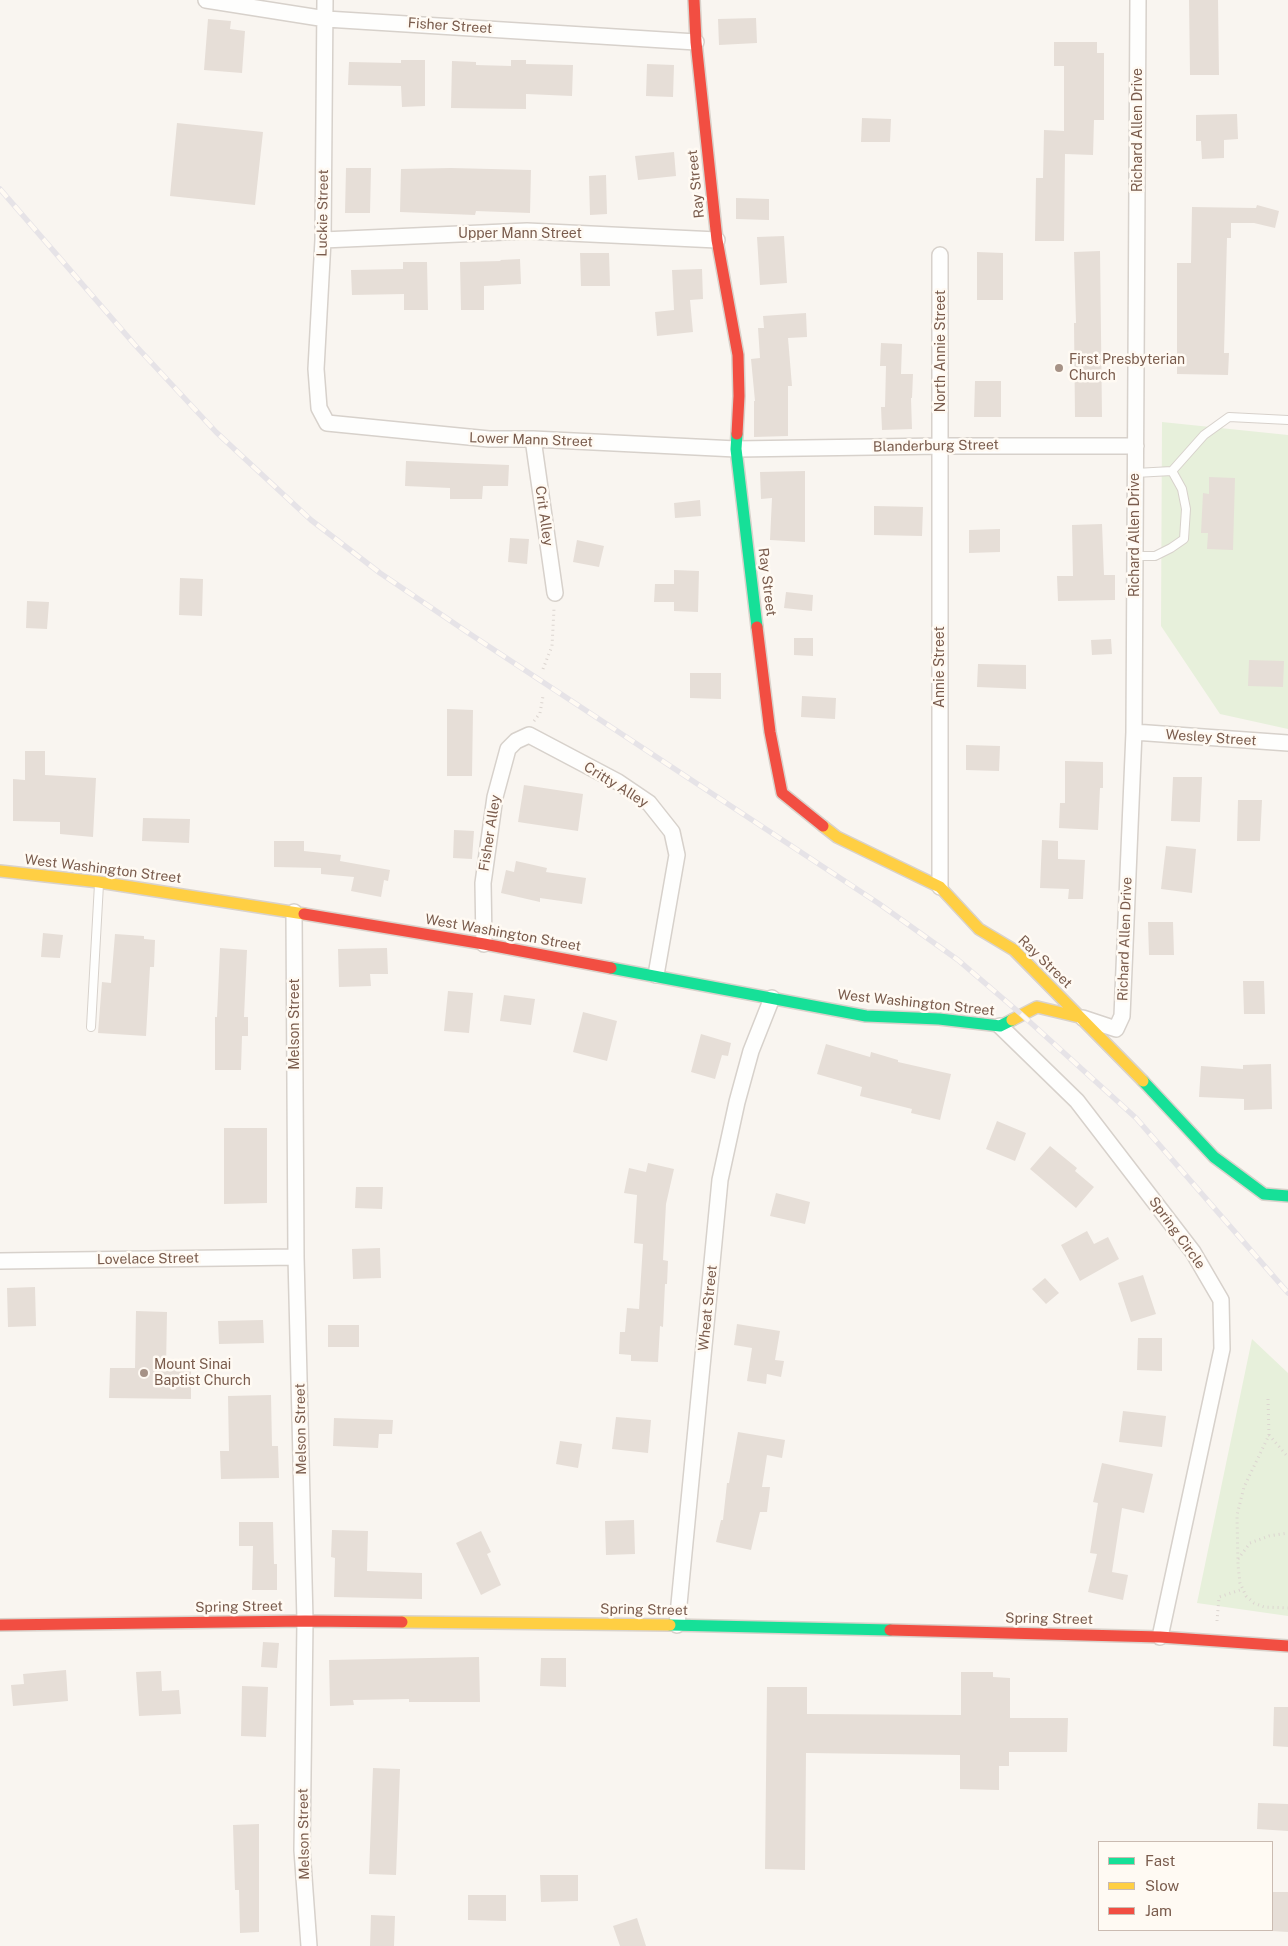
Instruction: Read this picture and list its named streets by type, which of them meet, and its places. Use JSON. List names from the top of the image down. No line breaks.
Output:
{"streets":{"street":["Fisher Street","Richard Allen Drive","Ray Street","Luckie Street","Upper Mann Street","North Annie Street","Lower Mann Street","Blanderburg Street","Crit Alley","Annie Street","Wesley Street","Critty Alley","Fisher Alley","West Washington Street","Melson Street","Spring Circle","Lovelace Street","Wheat Street","Spring Street"]},"crossings":[["Fisher Street","Ray Street"],["Fisher Street","Luckie Street"],["Richard Allen Drive","Ray Street"],["Richard Allen Drive","Blanderburg Street"],["Richard Allen Drive","Wesley Street"],["Ray Street","Upper Mann Street"],["Ray Street","Lower Mann Street"],["Ray Street","Blanderburg Street"],["Ray Street","Annie Street"],["Luckie Street","Upper Mann Street"],["Luckie Street","Lower Mann Street"],["North Annie Street","Blanderburg Street"],["North Annie Street","Annie Street"],["Lower Mann Street","Blanderburg Street"],["Lower Mann Street","Crit Alley"],["Blanderburg Street","Annie Street"],["Critty Alley","Fisher Alley"],["Critty Alley","West Washington Street"],["Fisher Alley","West Washington Street"],["West Washington Street","Melson Street"],["West Washington Street","Spring Circle"],["West Washington Street","Wheat Street"],["Melson Street","Lovelace Street"],["Melson Street","Spring Street"],["Spring Circle","Spring Street"],["Wheat Street","Spring Street"]],"places":["First Presbyterian Church","Mount Sinai Baptist Church"],"legend":["Fast","Slow","Jam"]}
